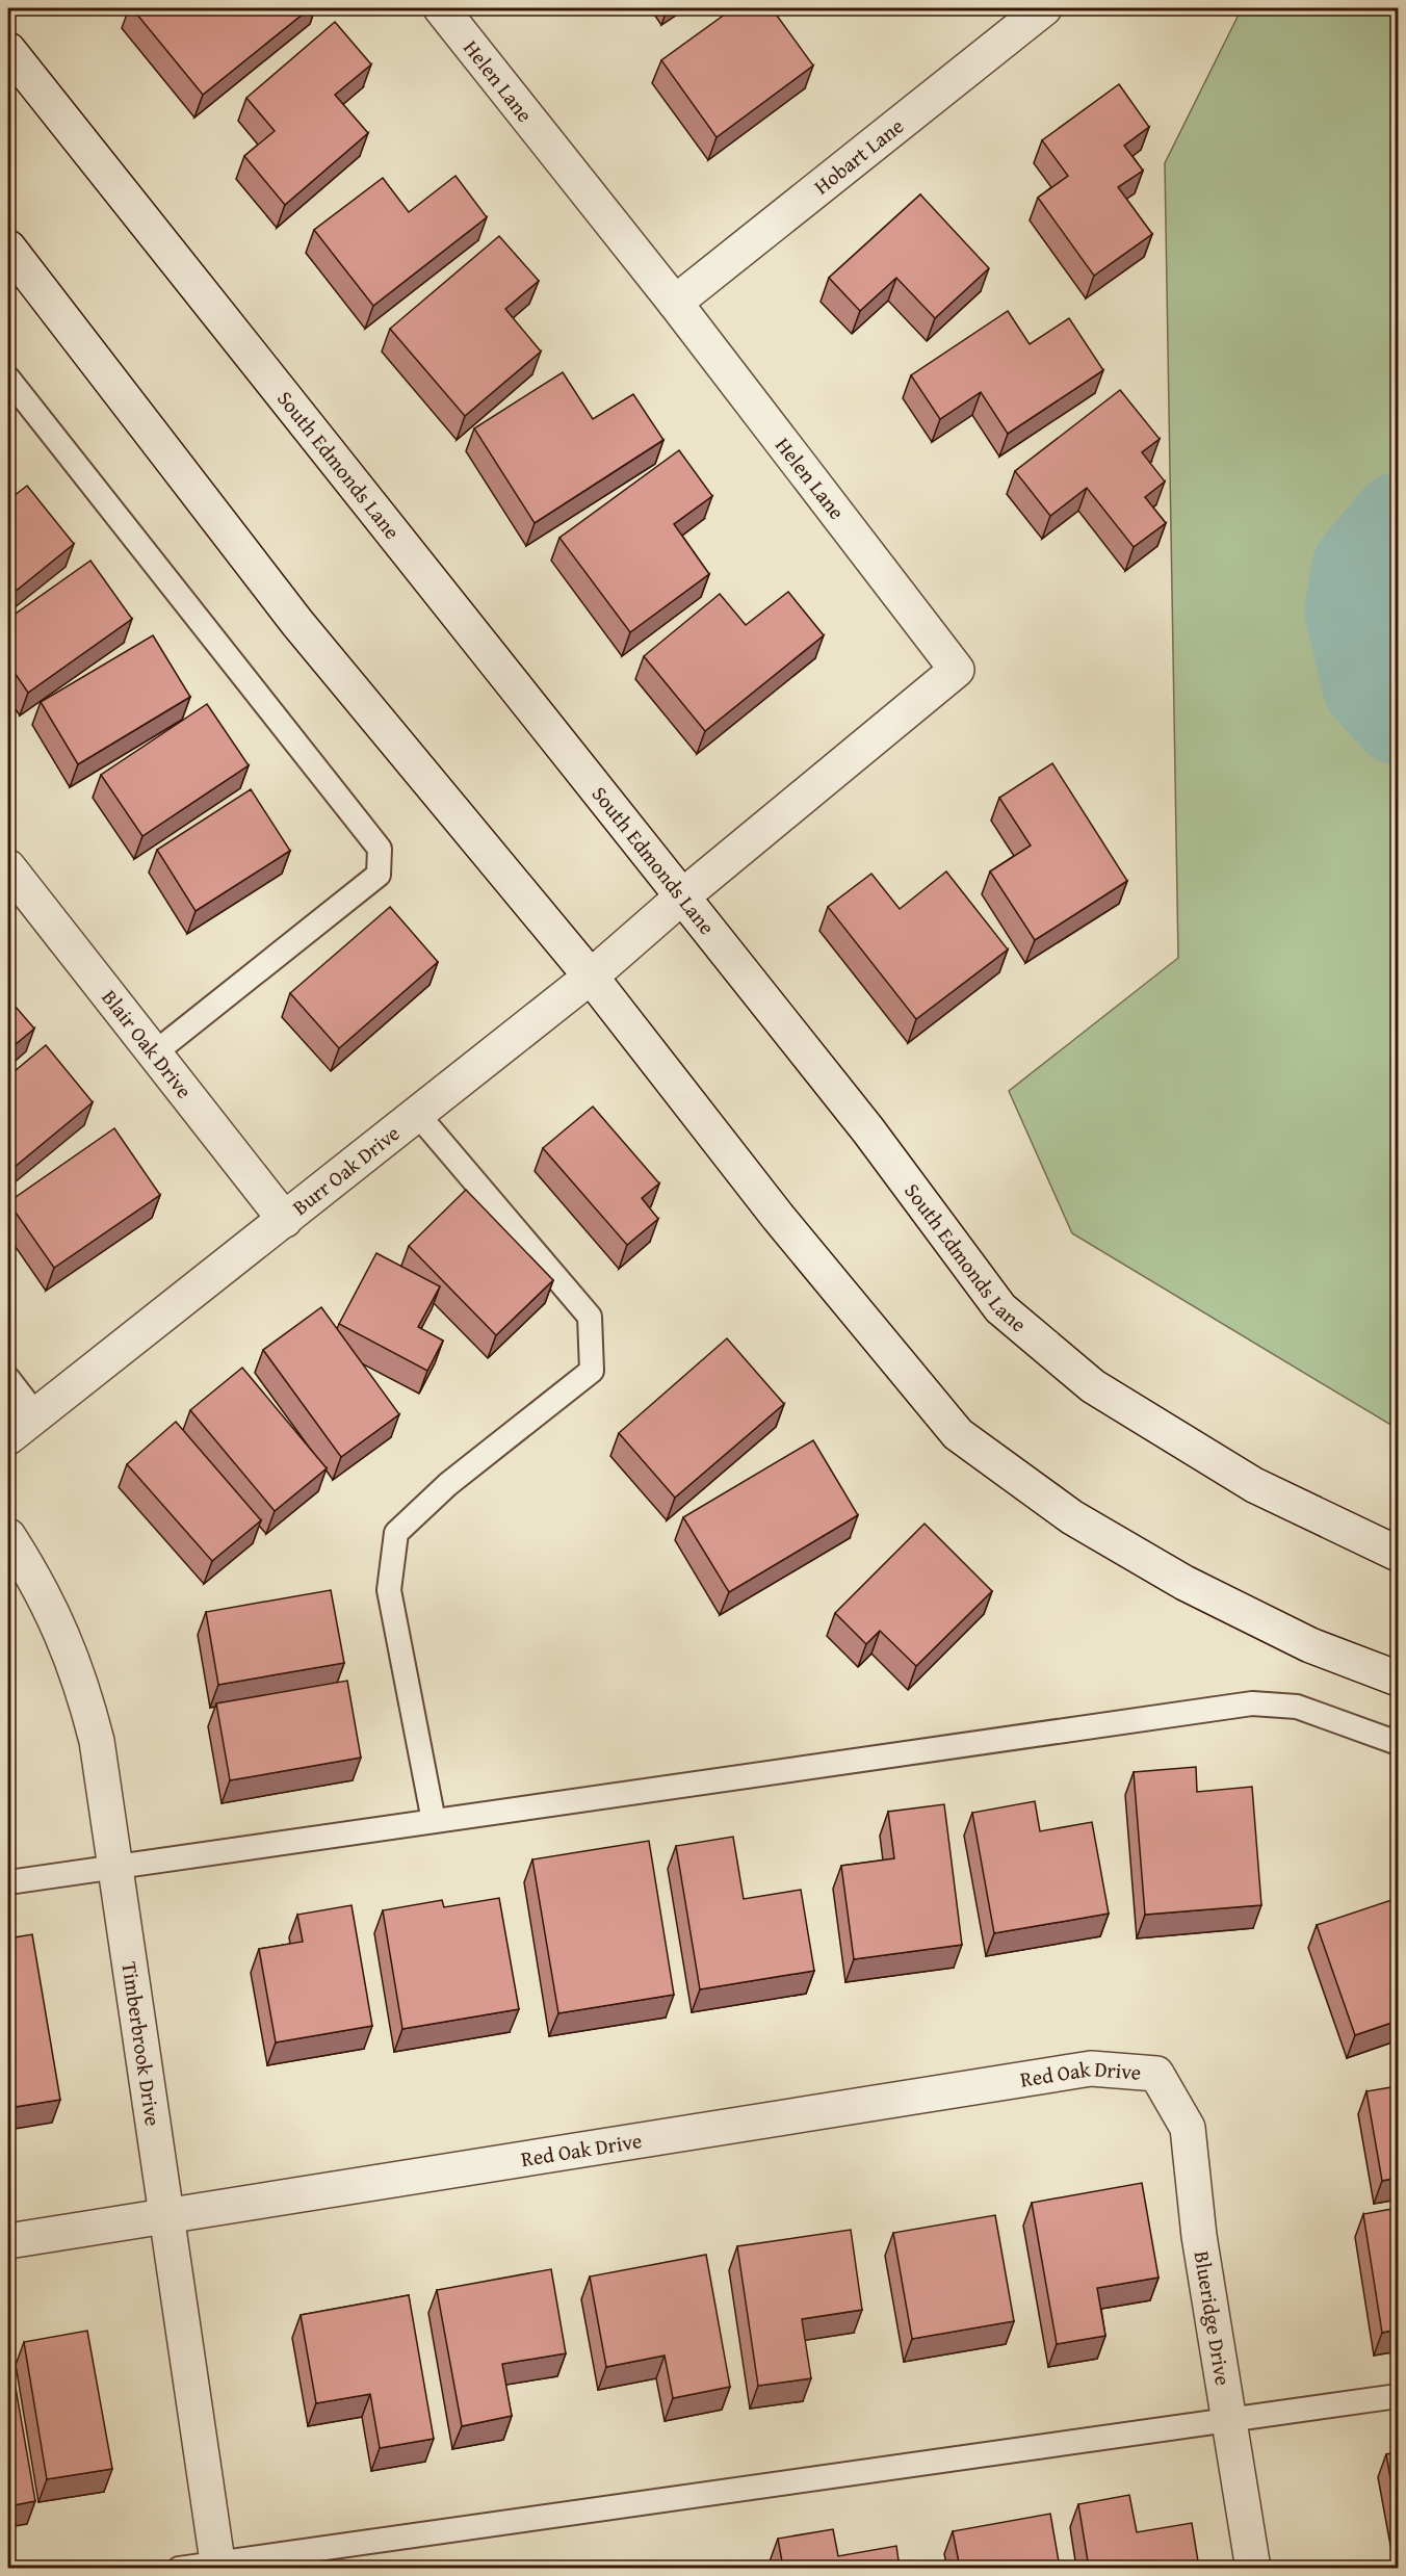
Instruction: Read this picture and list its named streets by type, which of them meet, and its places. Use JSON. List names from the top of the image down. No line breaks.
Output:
{"streets":{"street":["Helen Lane","Hobart Lane","South Edmonds Lane","Blair Oak Drive","Burr Oak Drive","Timberbrook Drive","Red Oak Drive","Blueridge Drive"]},"crossings":[["Helen Lane","Hobart Lane"],["Helen Lane","South Edmonds Lane"],["Helen Lane","Burr Oak Drive"],["South Edmonds Lane","Burr Oak Drive"],["Blair Oak Drive","Burr Oak Drive"],["Timberbrook Drive","Red Oak Drive"],["Red Oak Drive","Blueridge Drive"]]}
